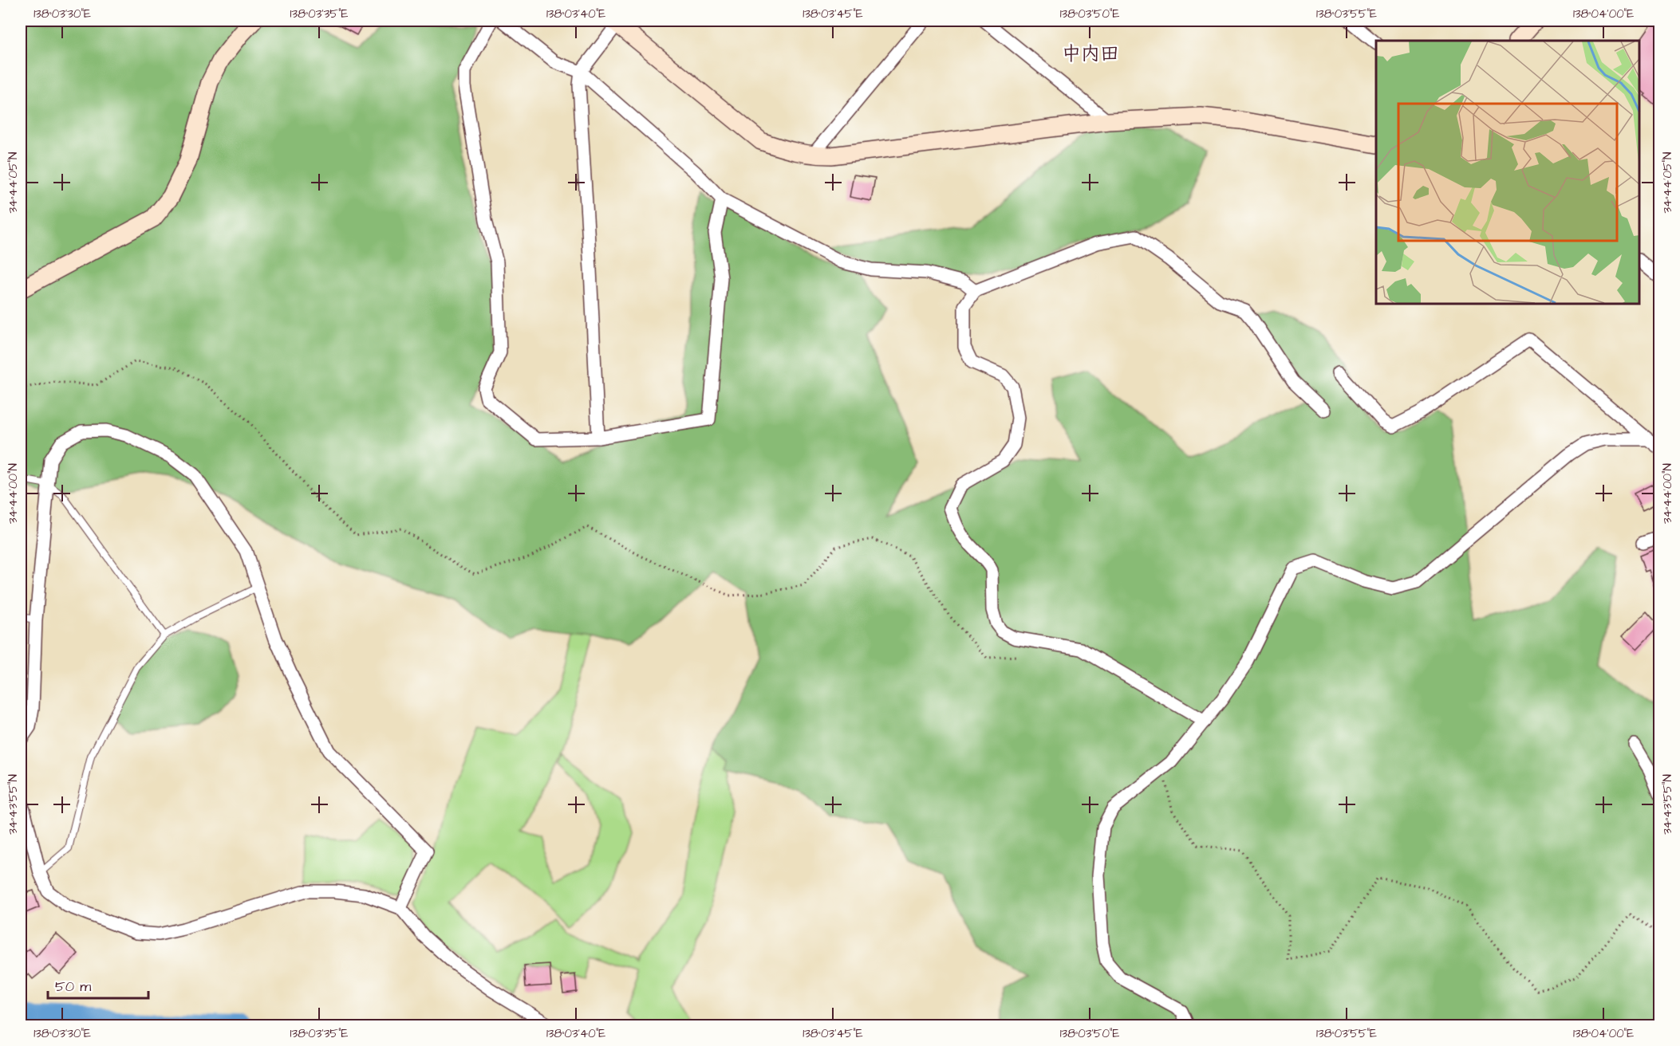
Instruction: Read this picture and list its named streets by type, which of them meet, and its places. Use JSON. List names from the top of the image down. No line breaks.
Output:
{"districts":["中内田"],"scale_bar":"50 m","coordinates":["138°03'30\"E","138°03'35\"E","138°03'40\"E","138°03'45\"E","138°03'50\"E","138°03'55\"E","138°04'00\"E","34°44'05\"N","34°44'00\"N","34°43'55\"N"]}
